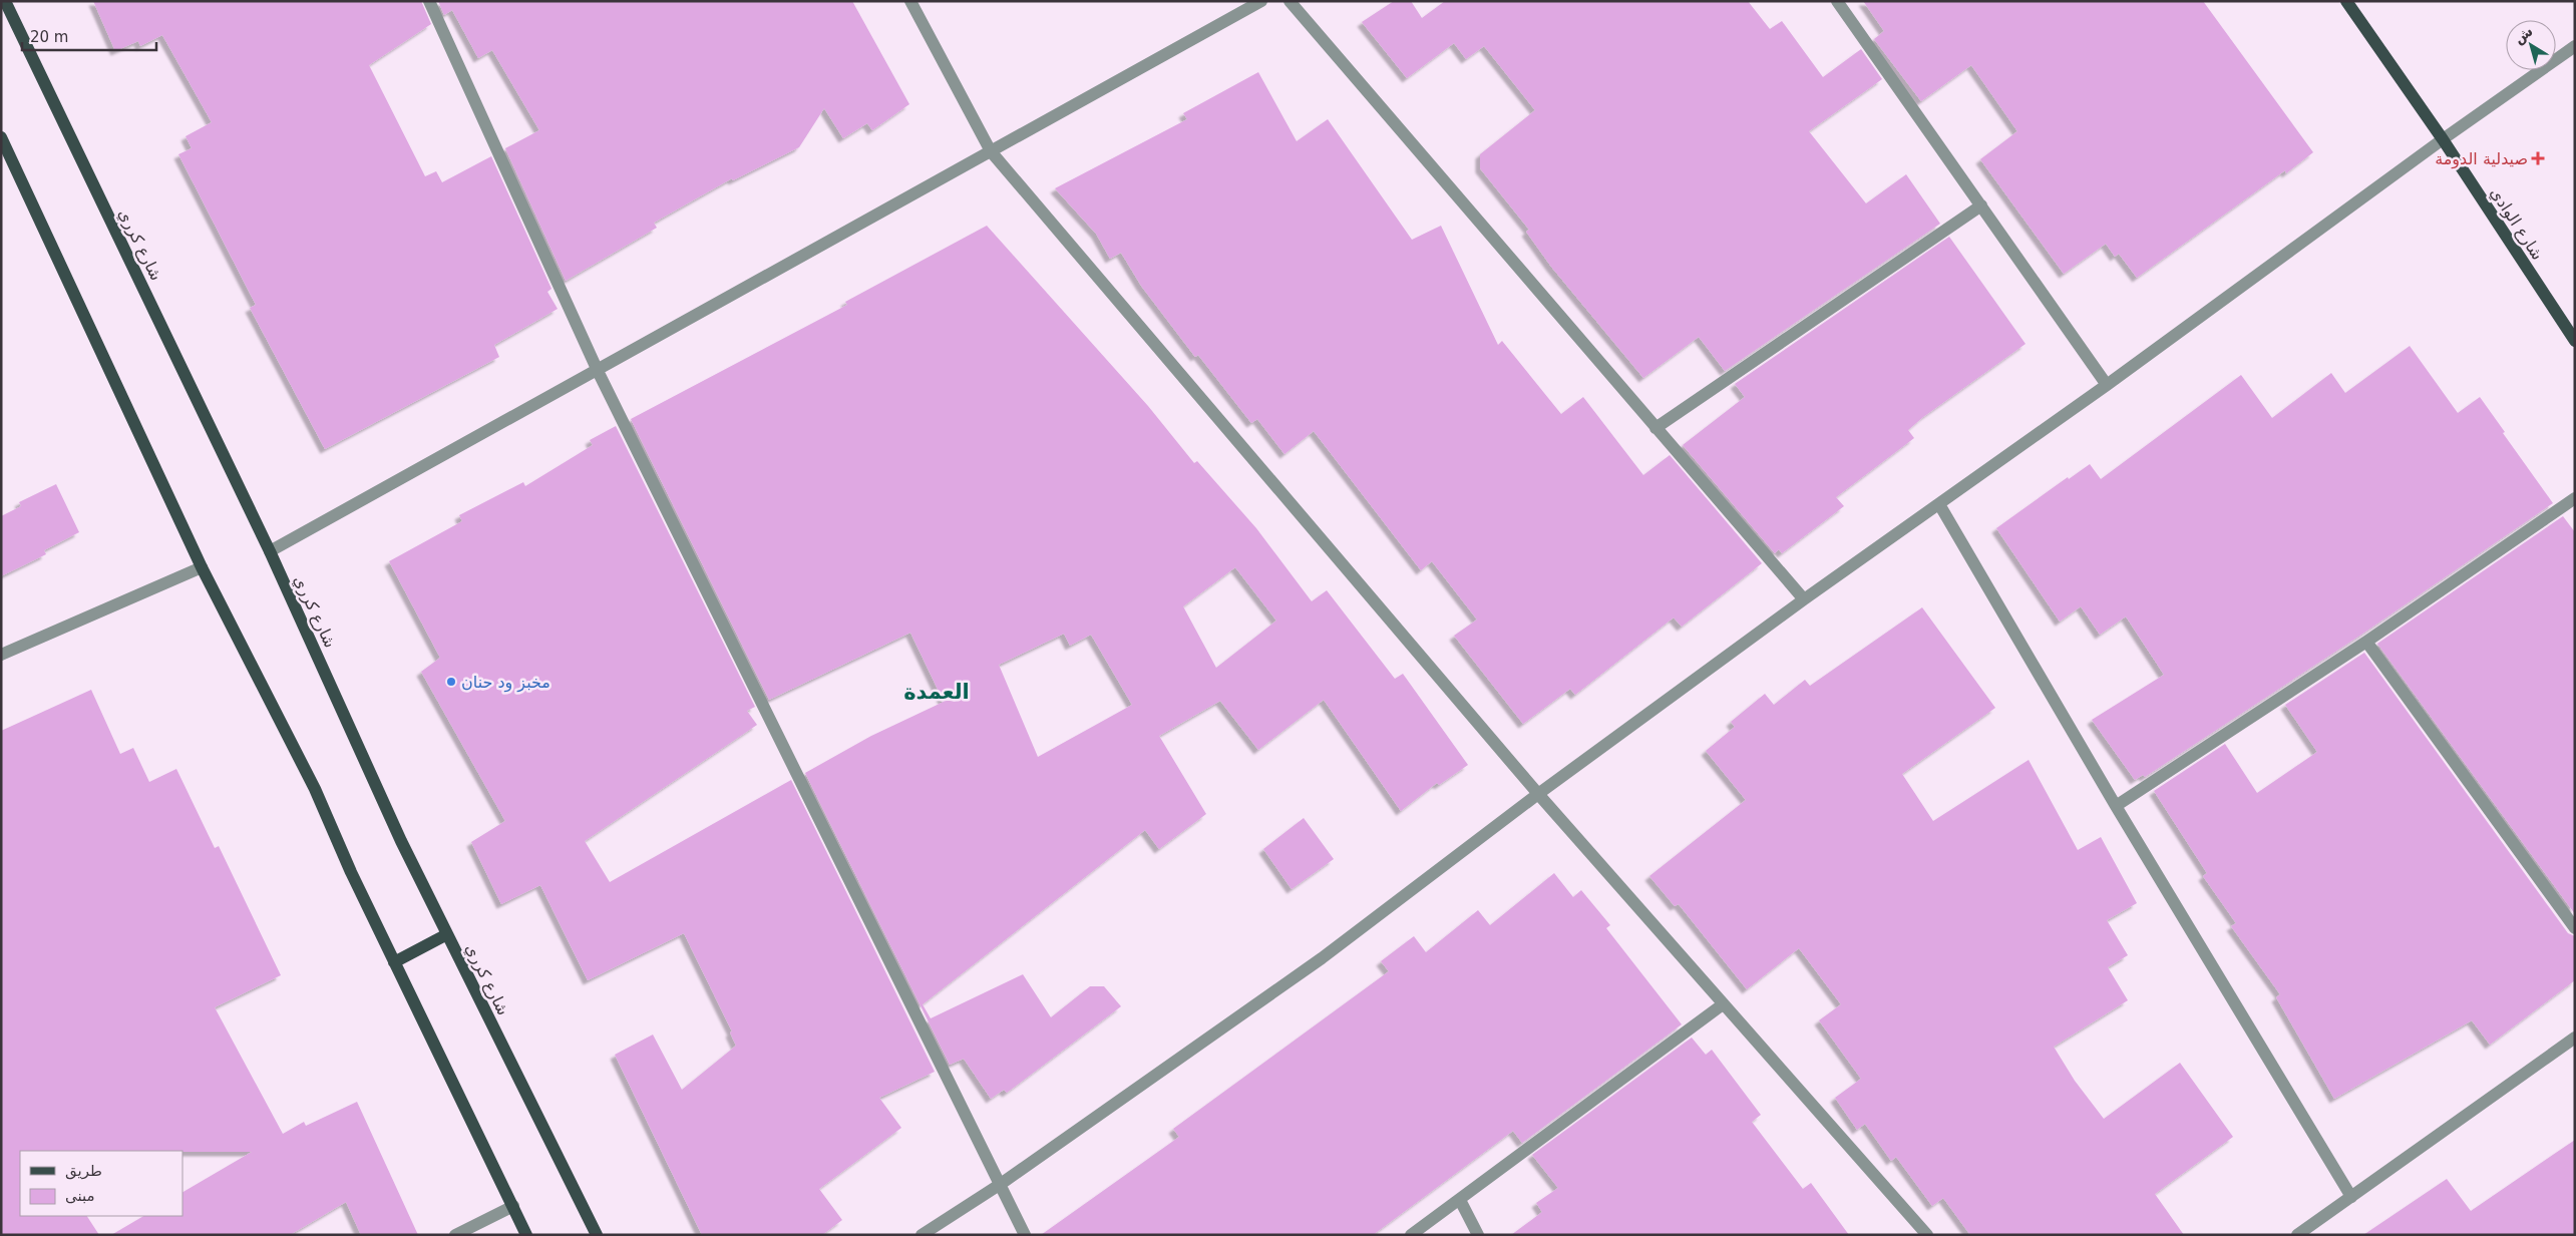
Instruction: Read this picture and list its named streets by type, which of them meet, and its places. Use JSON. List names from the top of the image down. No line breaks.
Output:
{"streets":{"main road":["شارع الوادي","شارع كرري"]},"districts":["العمدة"],"places":{"health":["صيدلية الدومة"],"other":["مخبز ود حنان"]},"legend":["طريق","مبنى"],"scale_bar":"20 m","north":"top left"}
